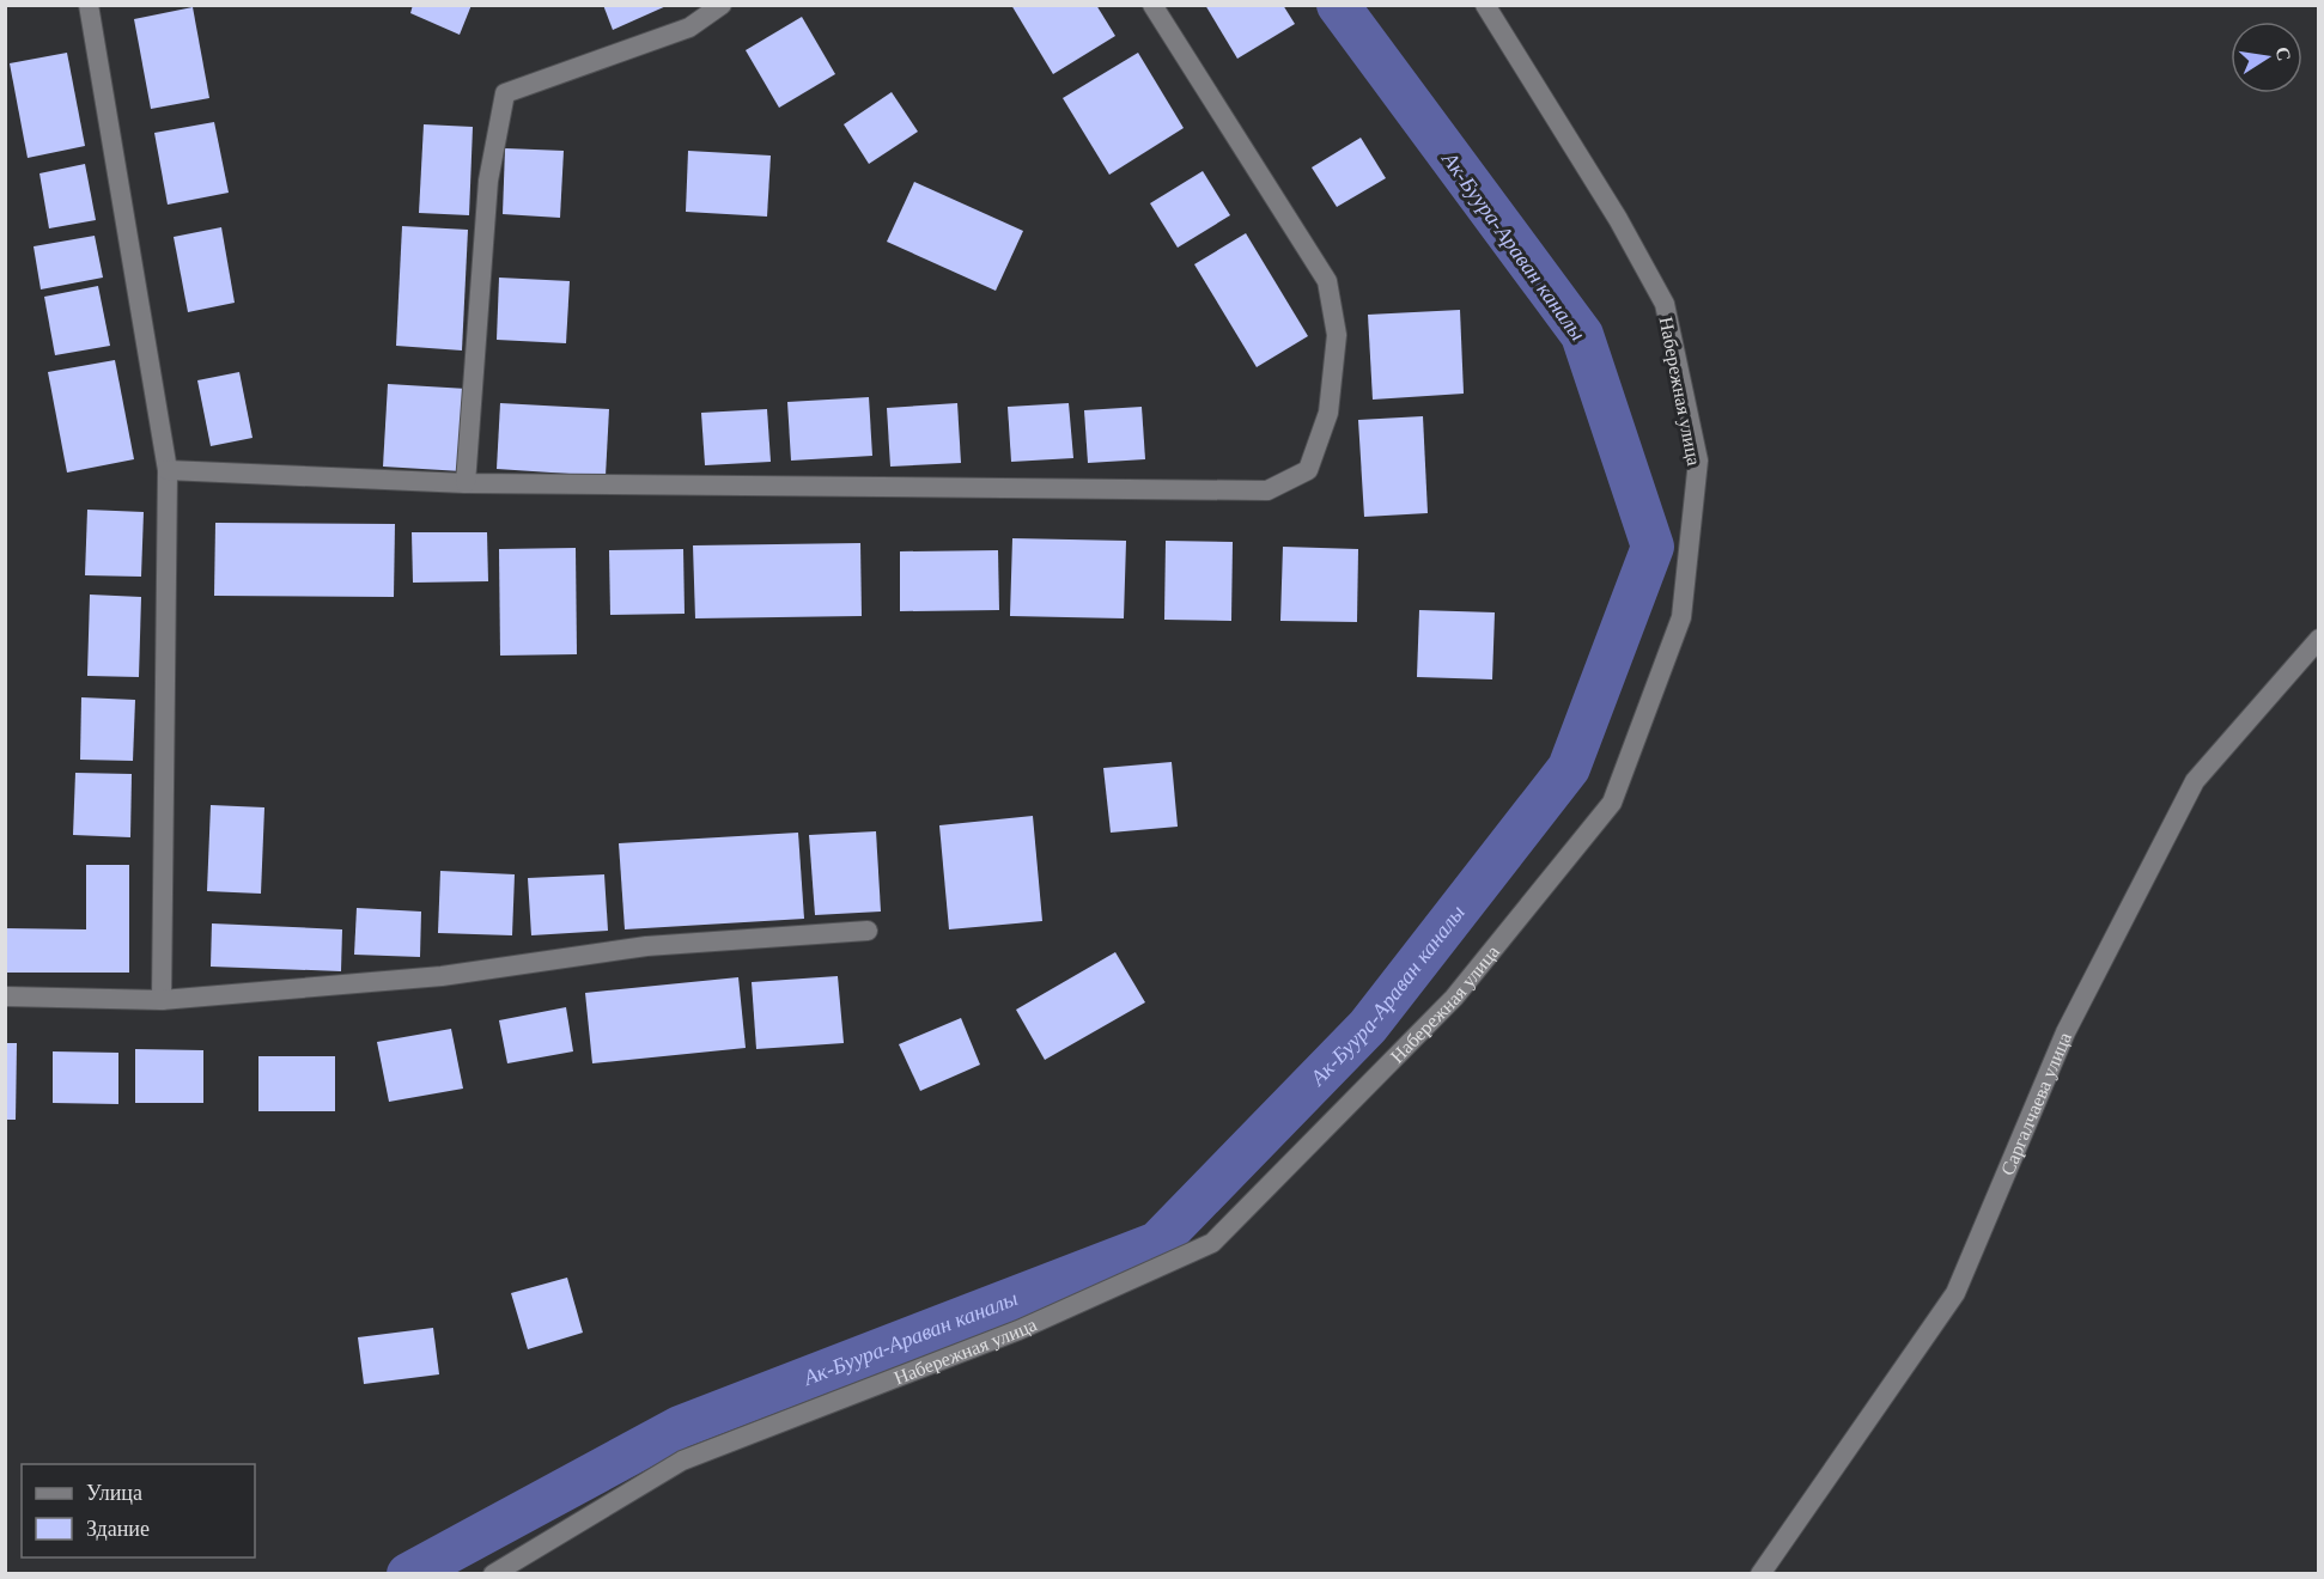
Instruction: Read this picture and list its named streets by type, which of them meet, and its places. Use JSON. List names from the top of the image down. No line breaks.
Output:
{"streets":{"street":["Набережная улица","Саргалчаева улица"]},"water":["Ак-Буура-Араван каналы"],"legend":["Улица","Здание"],"north":"right"}
